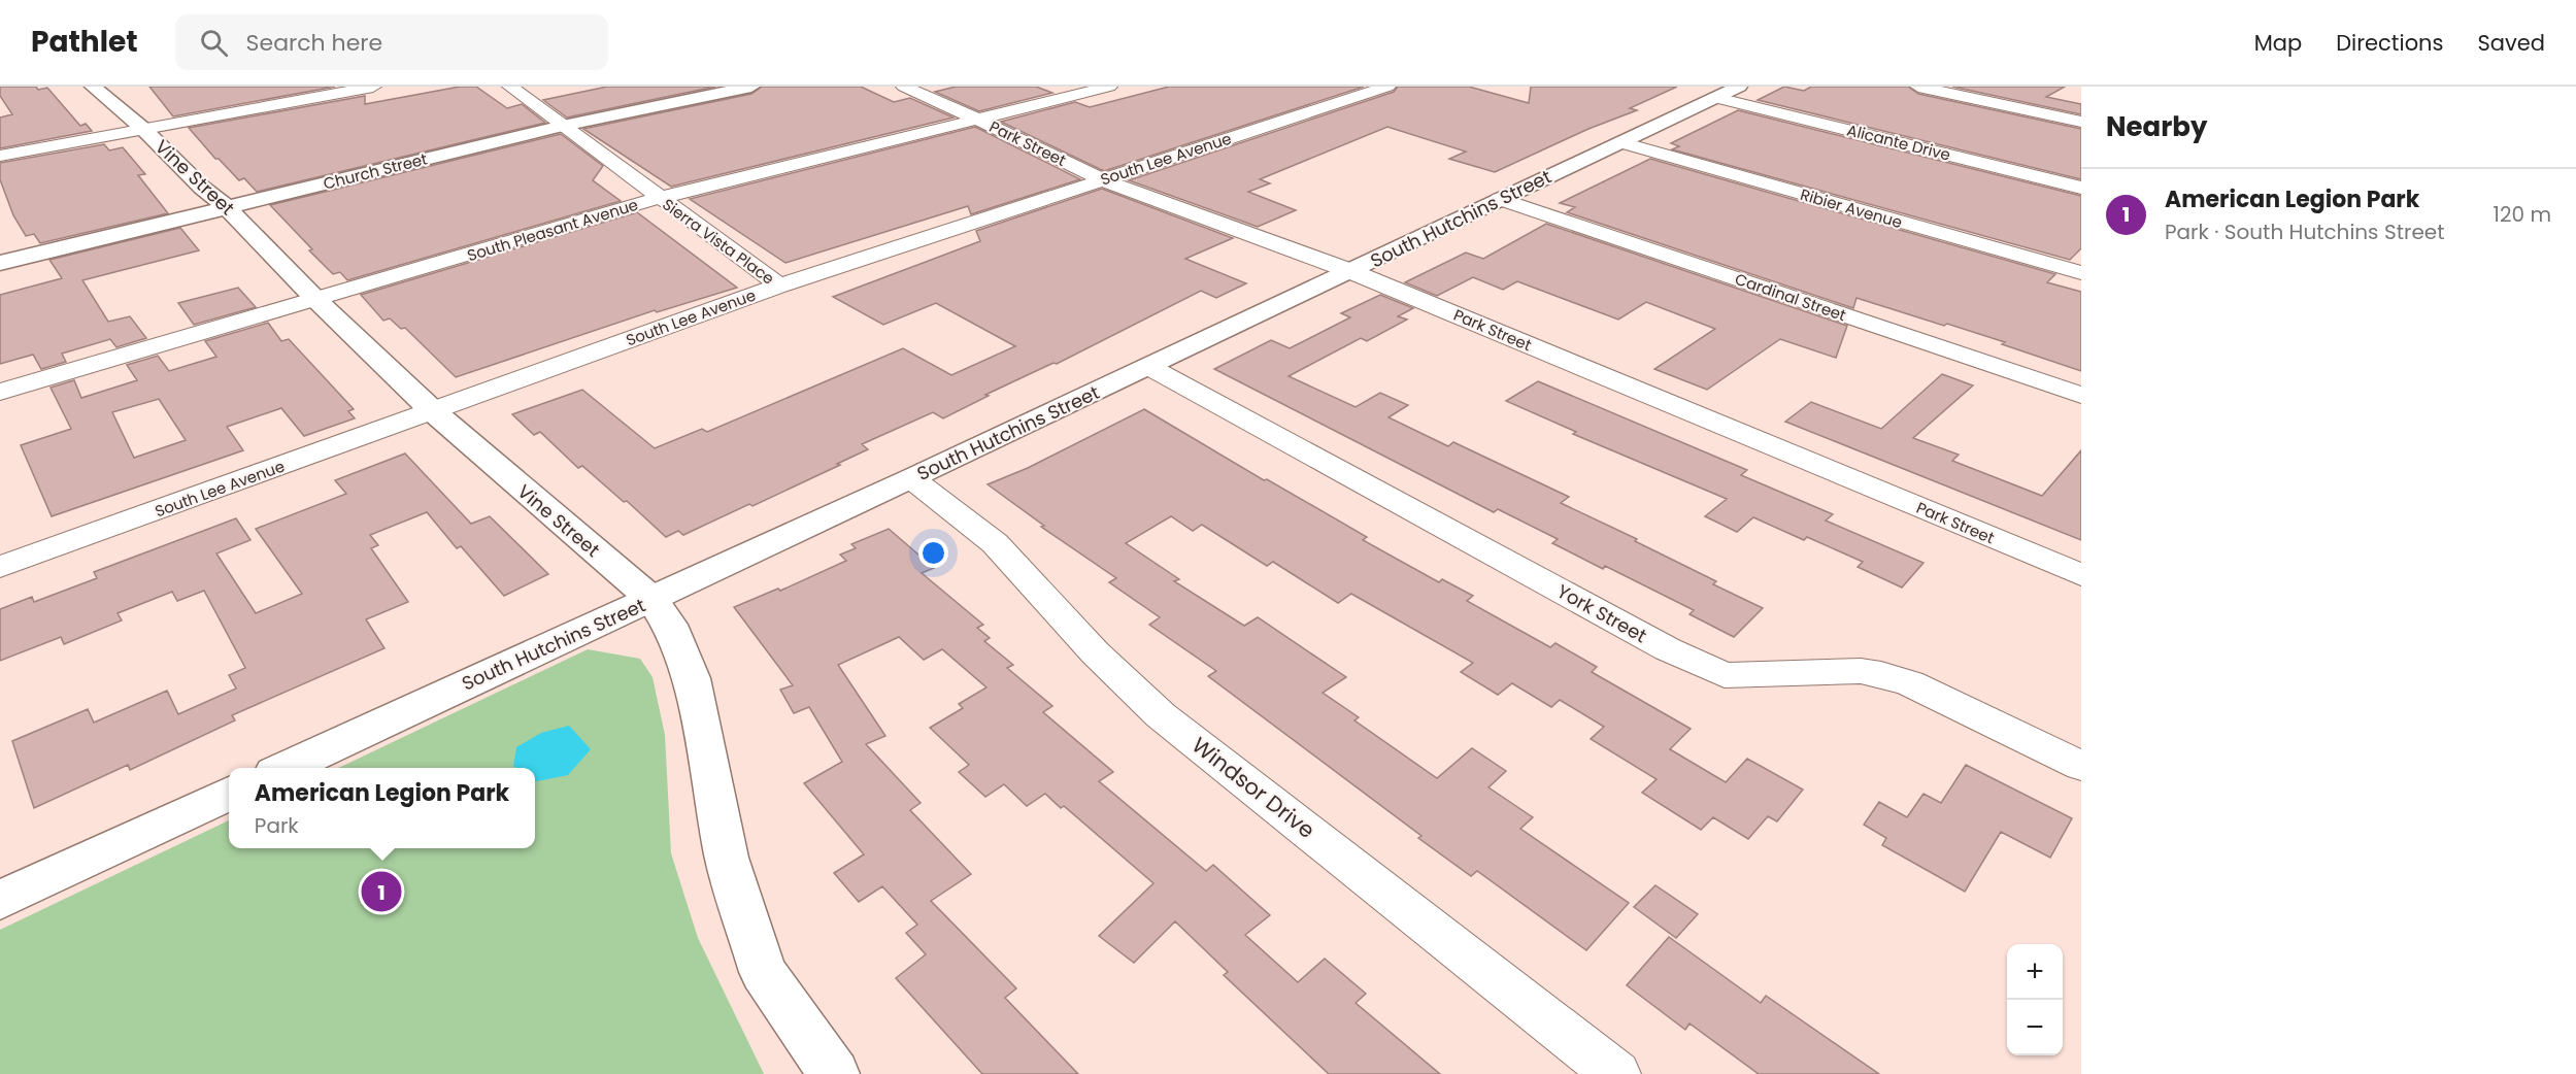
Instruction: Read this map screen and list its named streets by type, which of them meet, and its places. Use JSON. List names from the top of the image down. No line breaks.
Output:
{"streets":{"street":["Alicante Drive","Park Street","South Lee Avenue","Church Street","Vine Street","Ribier Avenue","South Hutchins Street","South Pleasant Avenue","Sierra Vista Place","Cardinal Street","York Street","Windsor Drive"]},"crossings":[["Alicante Drive","South Hutchins Street"],["Park Street","South Lee Avenue"],["Park Street","South Hutchins Street"],["Park Street","South Pleasant Avenue"],["South Lee Avenue","Vine Street"],["South Lee Avenue","Sierra Vista Place"],["Church Street","Vine Street"],["Church Street","Sierra Vista Place"],["Vine Street","South Hutchins Street"],["Vine Street","South Pleasant Avenue"],["Ribier Avenue","South Hutchins Street"],["South Hutchins Street","Cardinal Street"],["South Hutchins Street","York Street"],["South Hutchins Street","Windsor Drive"],["South Pleasant Avenue","Sierra Vista Place"]],"page":{"header":"Pathlet","search":"Search here","nav":["Map","Directions","Saved"],"heading":"Nearby","list":[{"mark":"1","name":"American Legion Park","note":"Park · South Hutchins Street","value":"120 m"}],"popup":["American Legion Park","Park"],"pins":"1","map_buttons":["+","−"]}}
